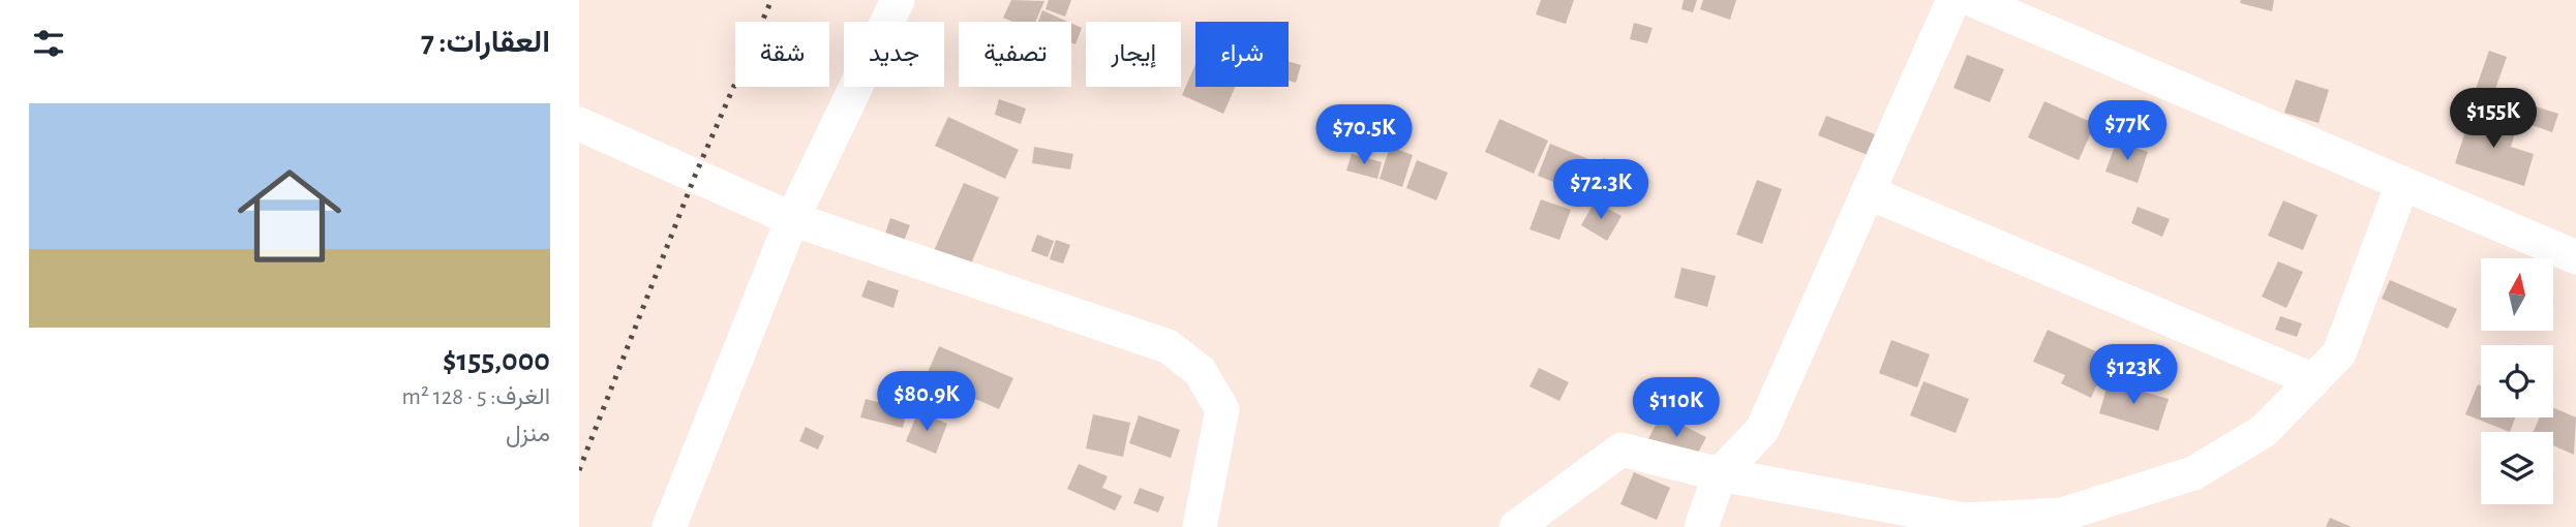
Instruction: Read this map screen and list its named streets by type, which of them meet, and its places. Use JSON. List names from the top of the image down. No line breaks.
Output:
{"north":"top","page":{"heading":"العقارات: 7","chip":["شراء","إيجار","تصفية","جديد","شقة"],"list":[{"name":"$155,000","note":"الغرف: 5 · 128 m² · منزل"}],"price":["$155K","$77K","$70.5K","$72.3K","$123K","$80.9K","$110K"]}}
